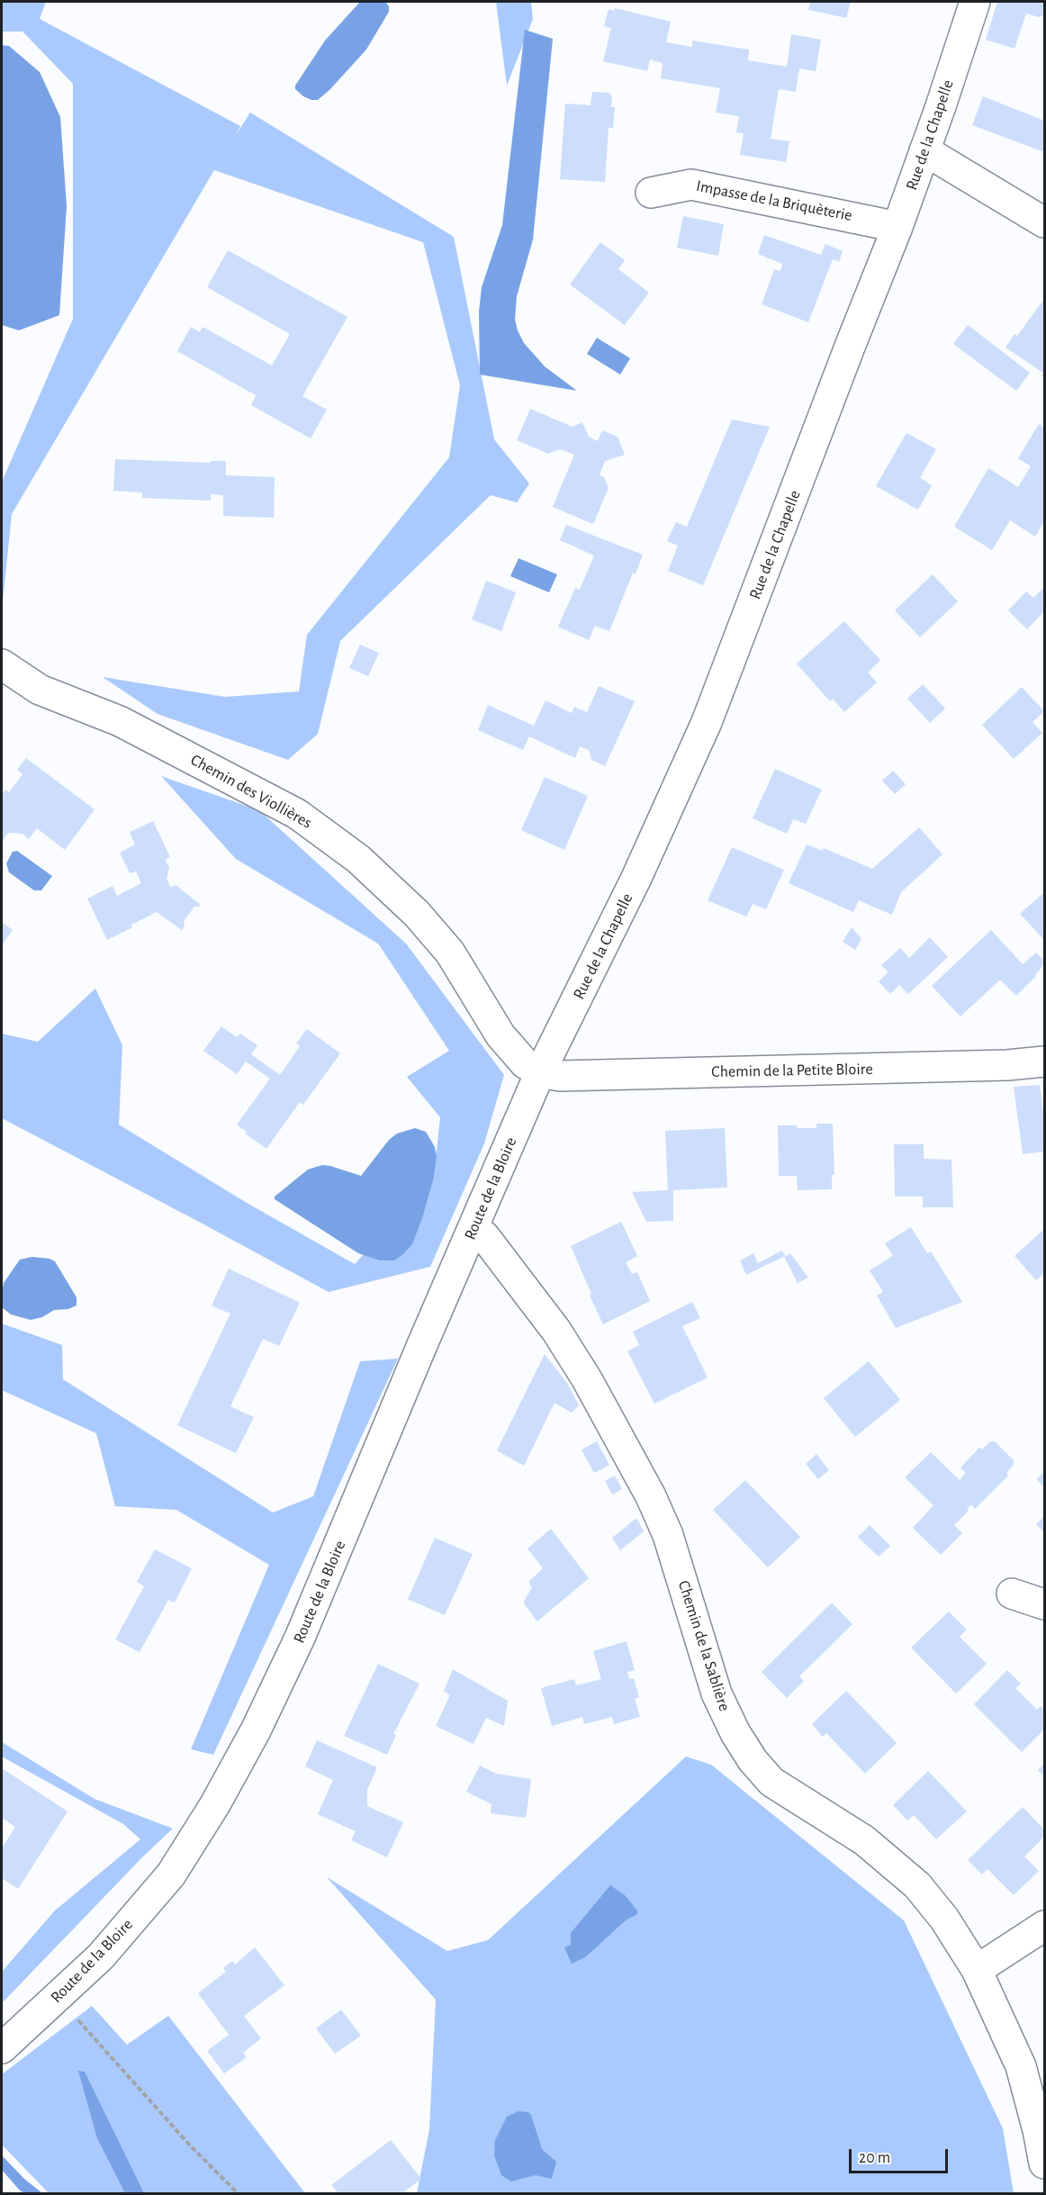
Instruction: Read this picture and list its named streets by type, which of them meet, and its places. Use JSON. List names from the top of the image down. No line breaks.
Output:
{"streets":{"street":["Rue de la Chapelle","Impasse de la Briquèterie","Chemin des Viollières","Chemin de la Petite Bloire","Route de la Bloire","Chemin de la Sablière"]},"crossings":[["Rue de la Chapelle","Impasse de la Briquèterie"],["Rue de la Chapelle","Chemin des Viollières"],["Rue de la Chapelle","Chemin de la Petite Bloire"],["Rue de la Chapelle","Route de la Bloire"],["Chemin des Viollières","Chemin de la Petite Bloire"],["Chemin des Viollières","Route de la Bloire"],["Chemin de la Petite Bloire","Route de la Bloire"],["Route de la Bloire","Chemin de la Sablière"]],"scale_bar":"20 m"}
